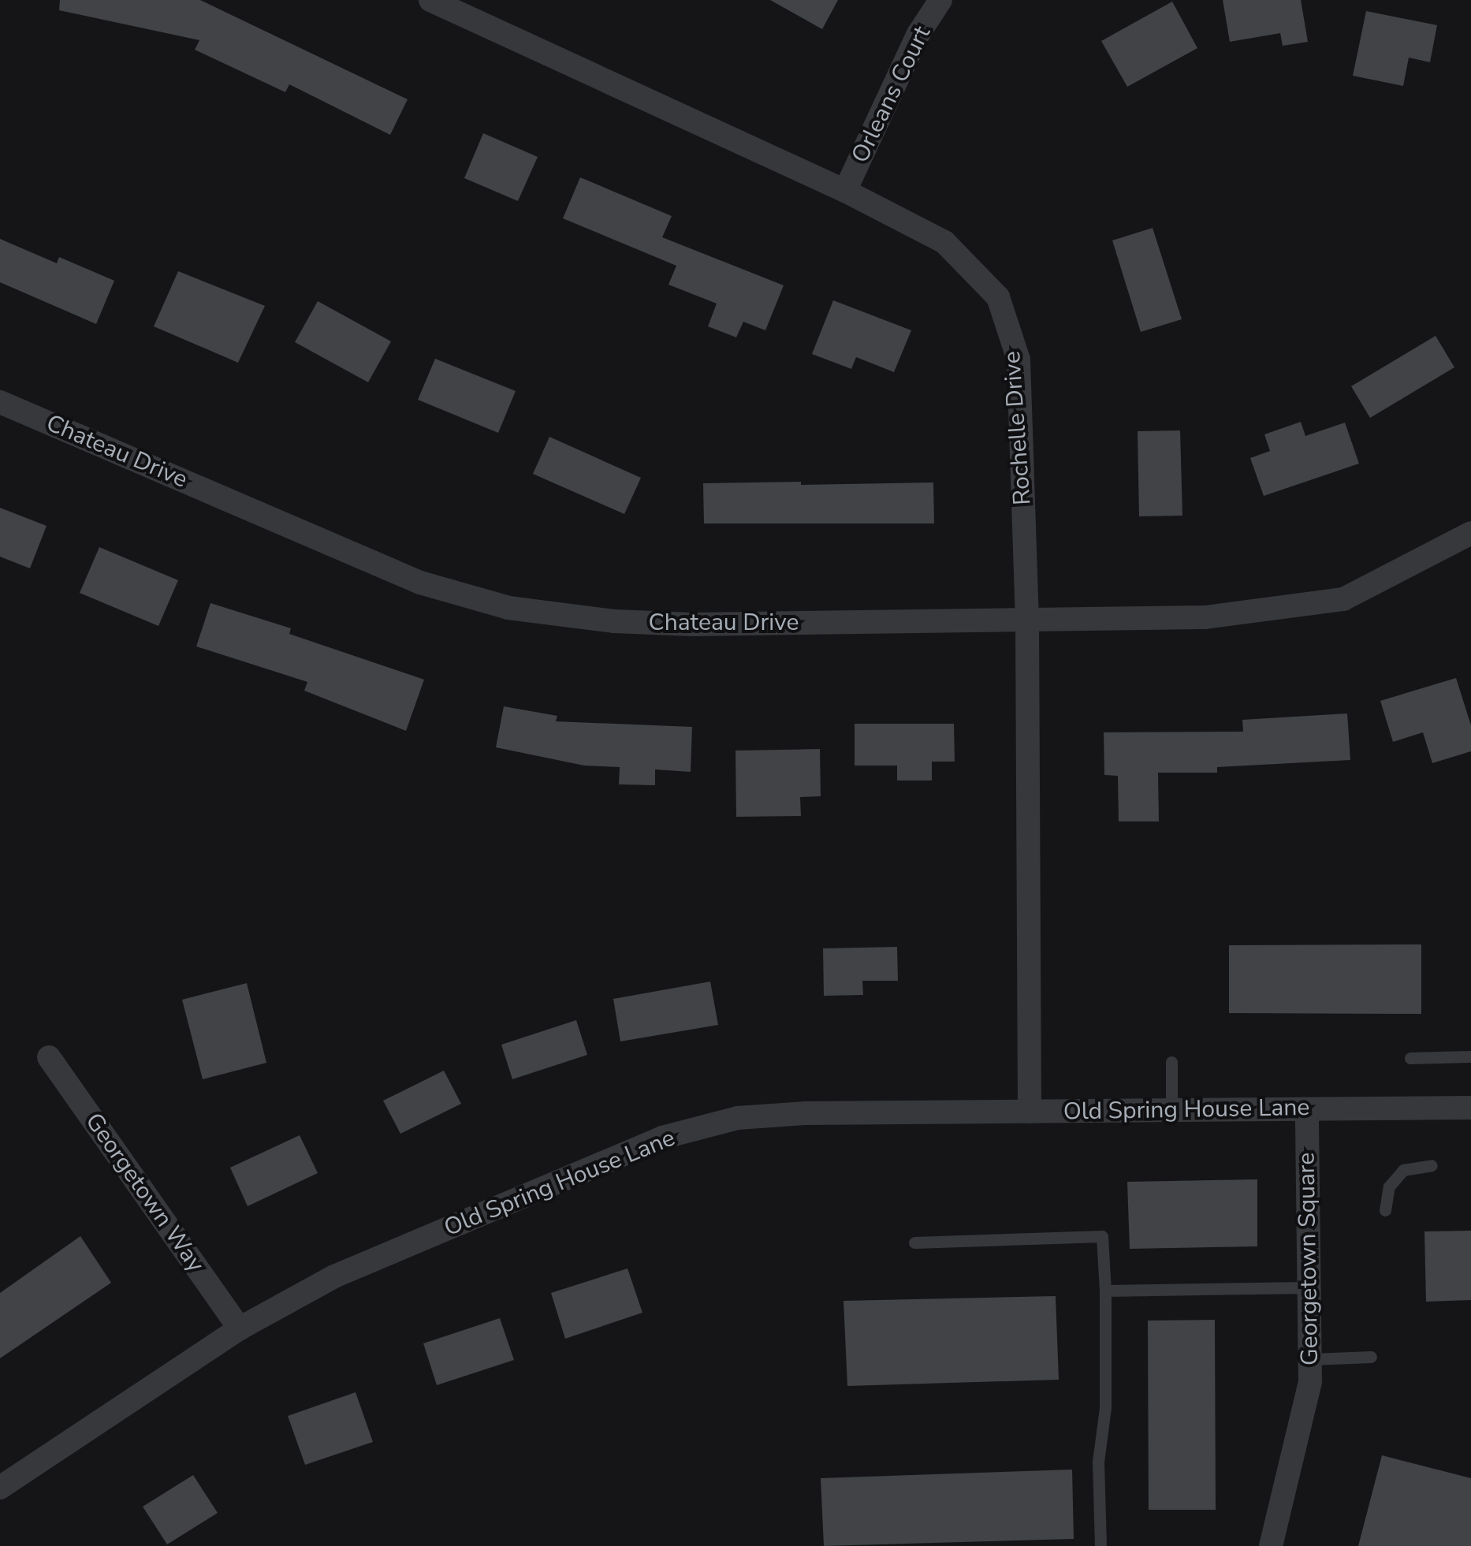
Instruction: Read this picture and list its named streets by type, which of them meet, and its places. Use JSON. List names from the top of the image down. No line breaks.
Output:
{"streets":{"street":["Orleans Court","Rochelle Drive","Chateau Drive","Old Spring House Lane","Georgetown Way","Georgetown Square"]},"crossings":[["Orleans Court","Rochelle Drive"],["Rochelle Drive","Chateau Drive"],["Rochelle Drive","Old Spring House Lane"],["Old Spring House Lane","Georgetown Way"],["Old Spring House Lane","Georgetown Square"]]}
